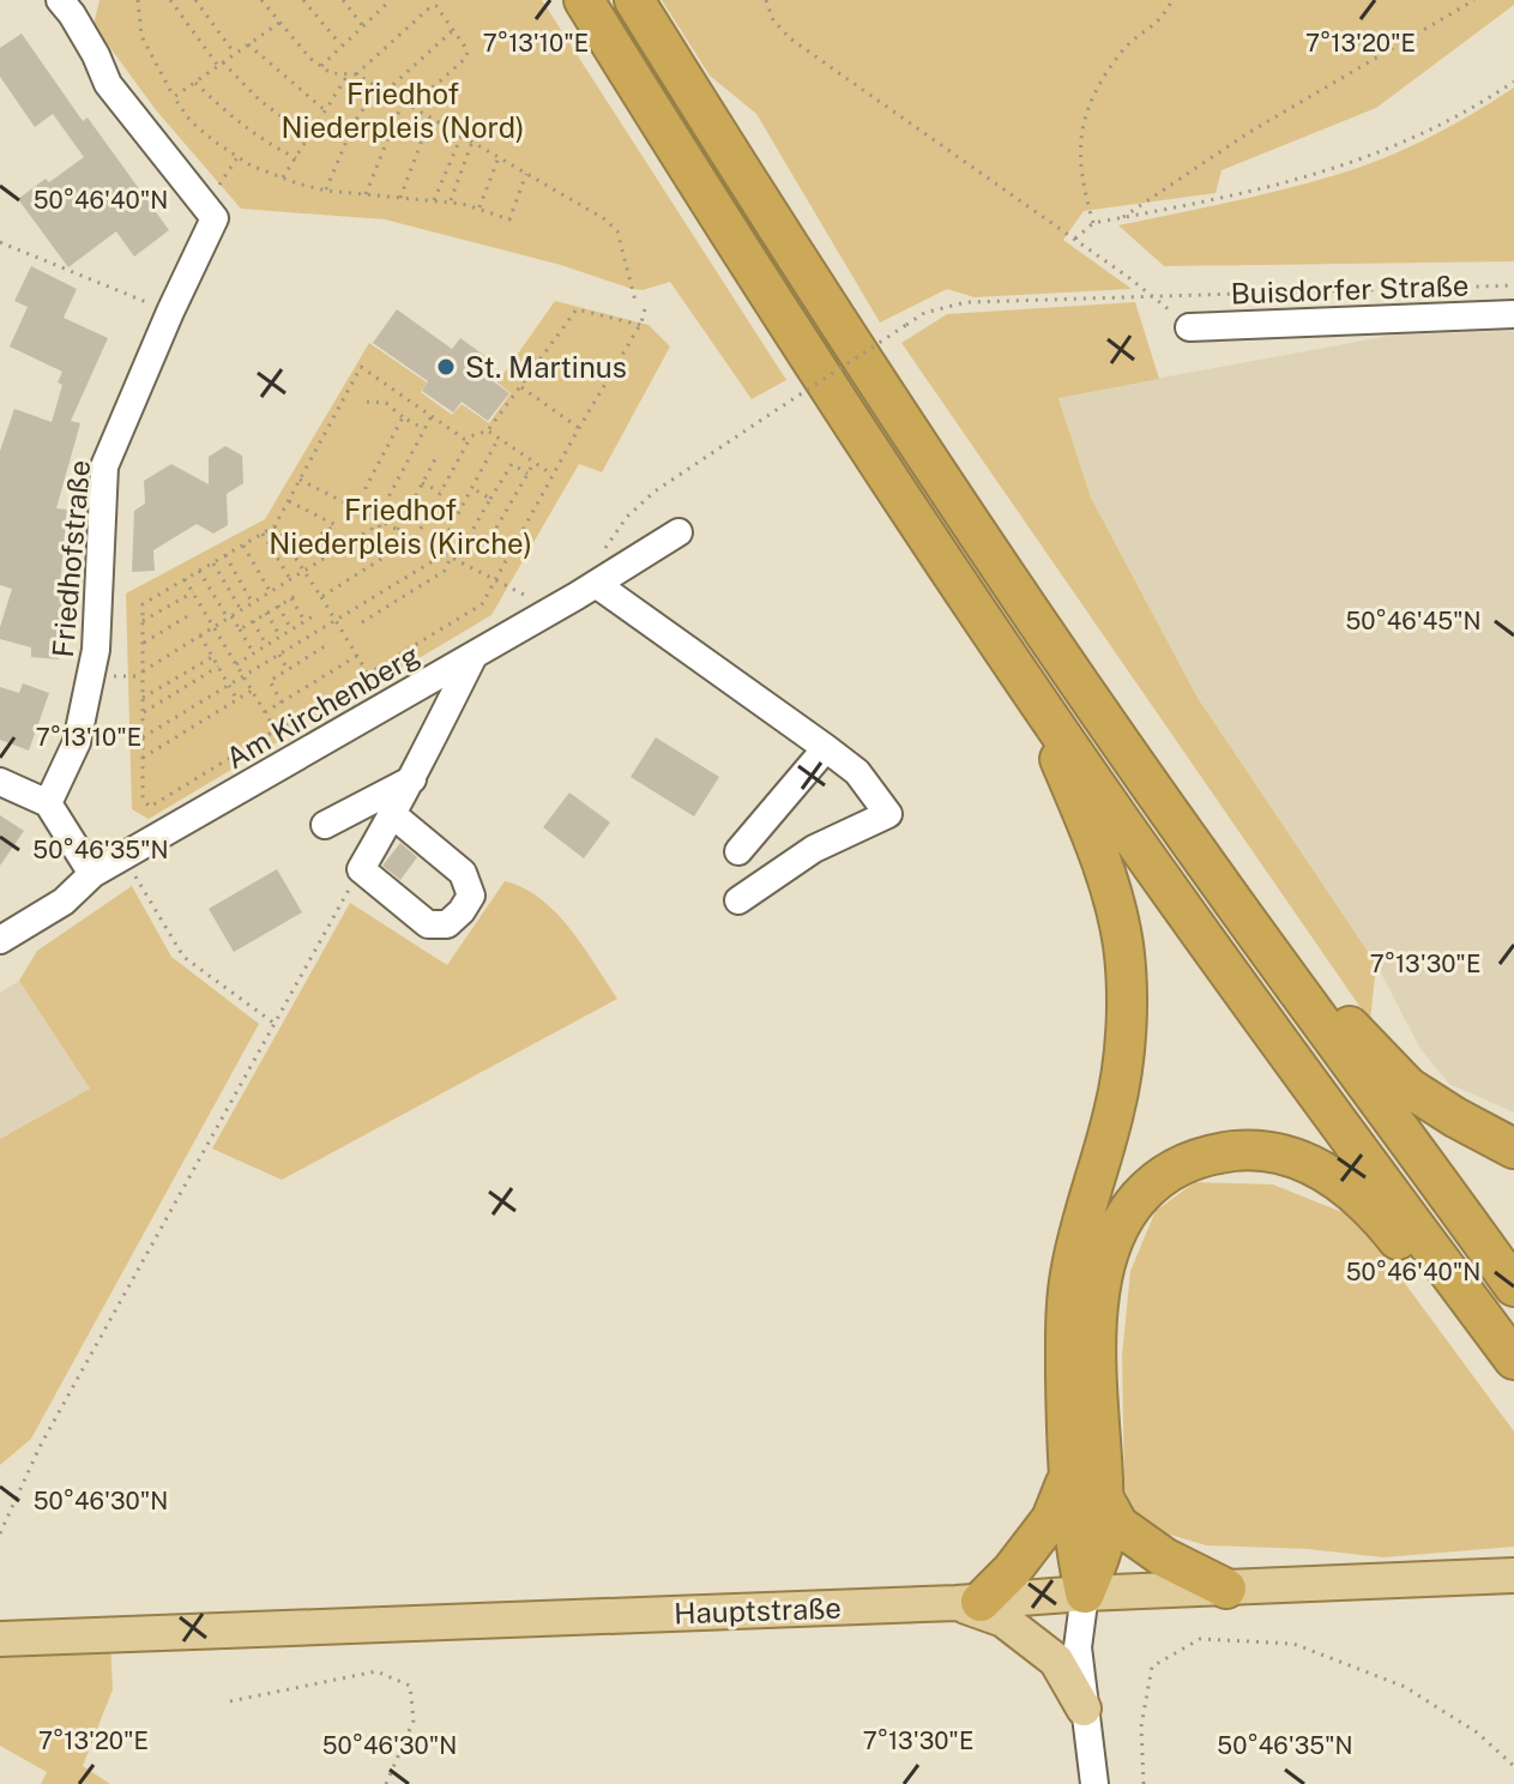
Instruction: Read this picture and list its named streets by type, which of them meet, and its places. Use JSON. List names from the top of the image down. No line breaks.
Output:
{"streets":{"main road":["Hauptstraße"],"street":["Buisdorfer Straße","Friedhofstraße","Am Kirchenberg"]},"parks":["Friedhof Niederpleis (Nord)","Friedhof Niederpleis (Kirche)"],"places":["St. Martinus"],"coordinates":["7°13'10\"E","7°13'20\"E","50°46'40\"N","50°46'45\"N","50°46'35\"N","7°13'30\"E","50°46'30\"N"]}
